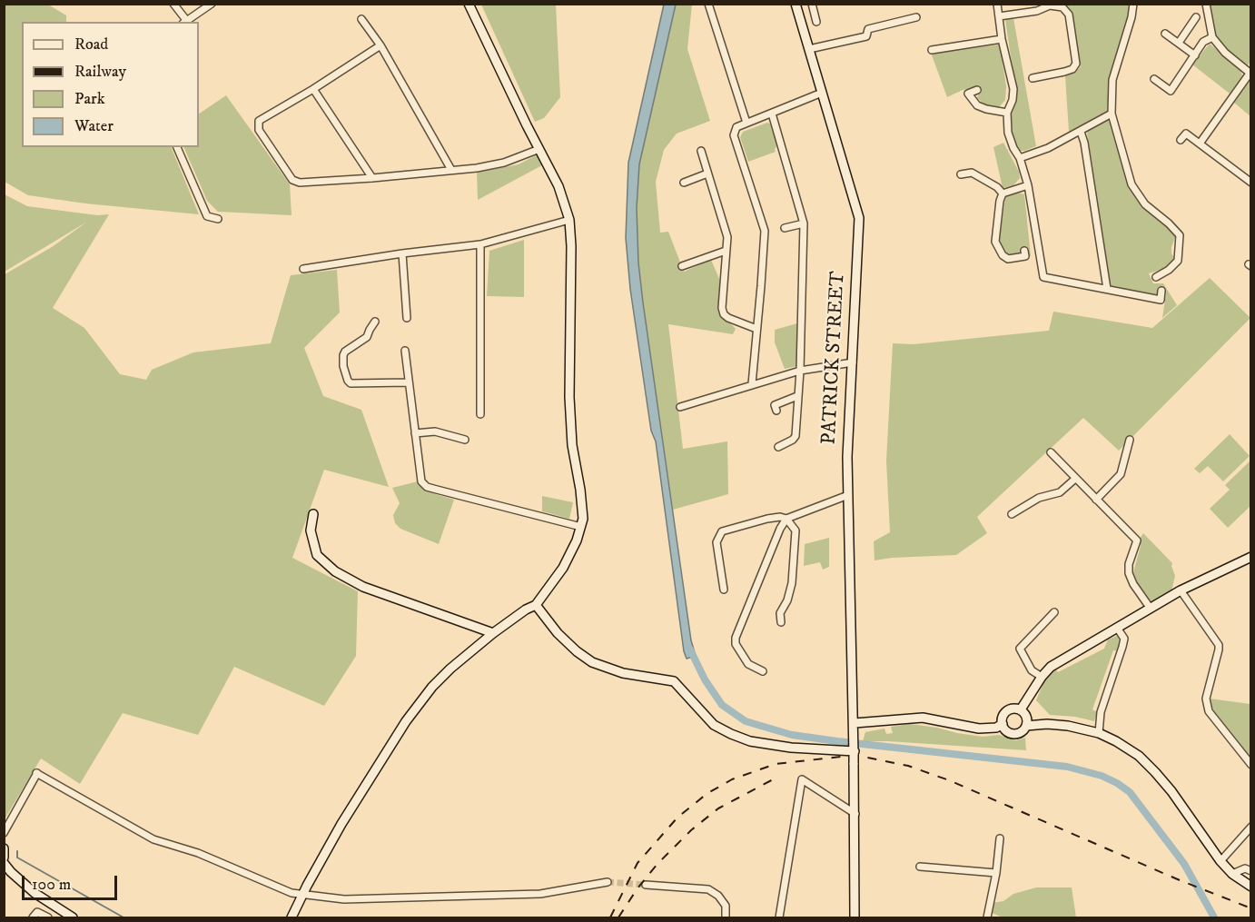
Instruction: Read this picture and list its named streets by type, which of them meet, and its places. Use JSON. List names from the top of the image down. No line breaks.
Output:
{"streets":{"street":["PATRICK STREET"]},"legend":["Road","Railway","Park","Water"],"scale_bar":"100 m"}
